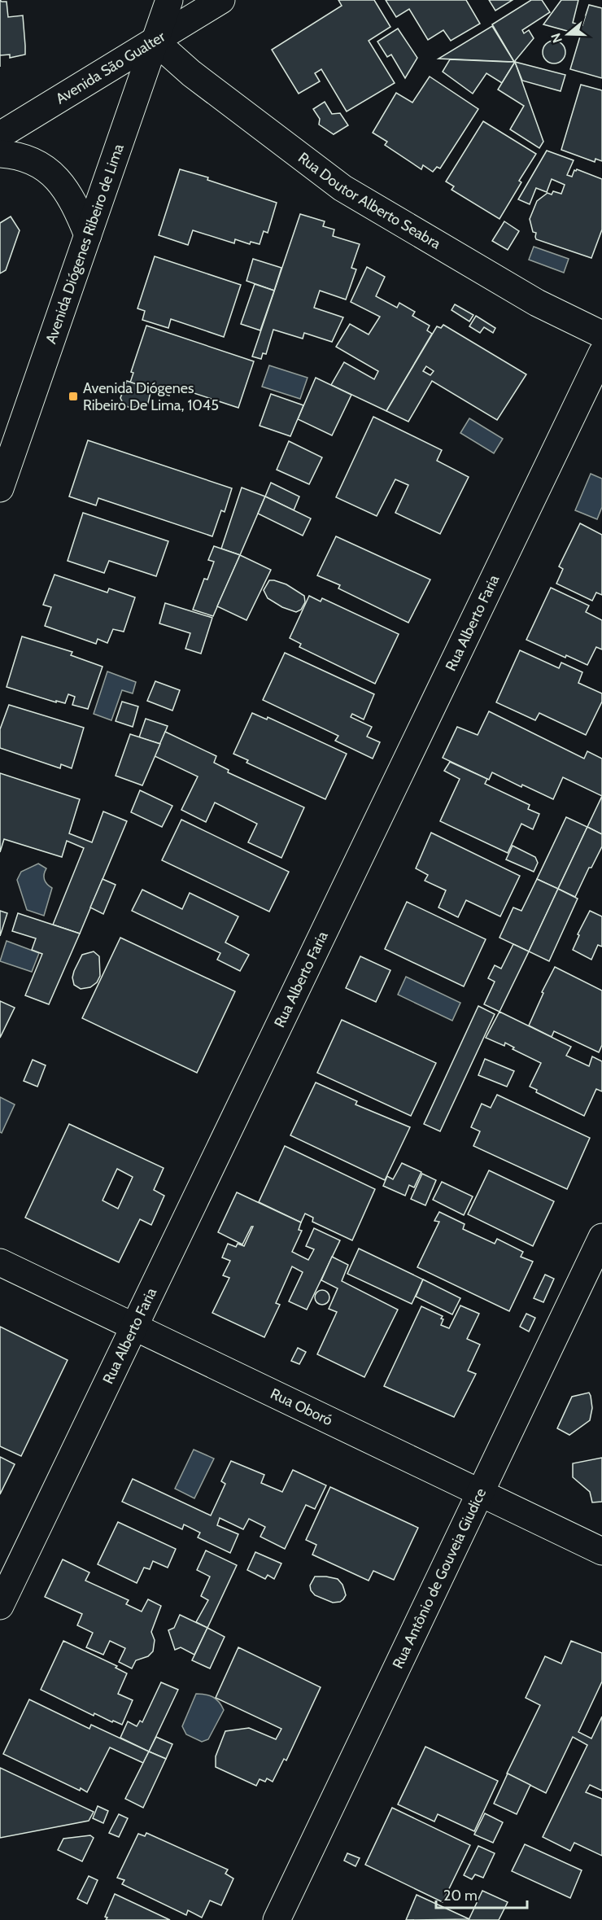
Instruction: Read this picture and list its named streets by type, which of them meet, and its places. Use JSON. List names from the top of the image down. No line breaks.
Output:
{"streets":{"street":["Avenida São Gualter","Rua Doutor Alberto Seabra","Avenida Diógenes Ribeiro de Lima","Rua Alberto Faria","Rua Oboró","Rua Antônio de Gouveia Giudice"]},"crossings":[["Avenida São Gualter","Rua Doutor Alberto Seabra"],["Avenida São Gualter","Avenida Diógenes Ribeiro de Lima"],["Rua Doutor Alberto Seabra","Avenida Diógenes Ribeiro de Lima"],["Rua Alberto Faria","Rua Oboró"],["Rua Oboró","Rua Antônio de Gouveia Giudice"]],"places":{"transit":["Avenida Diógenes Ribeiro De Lima, 1045"]},"scale_bar":"20 m","north":"left"}
